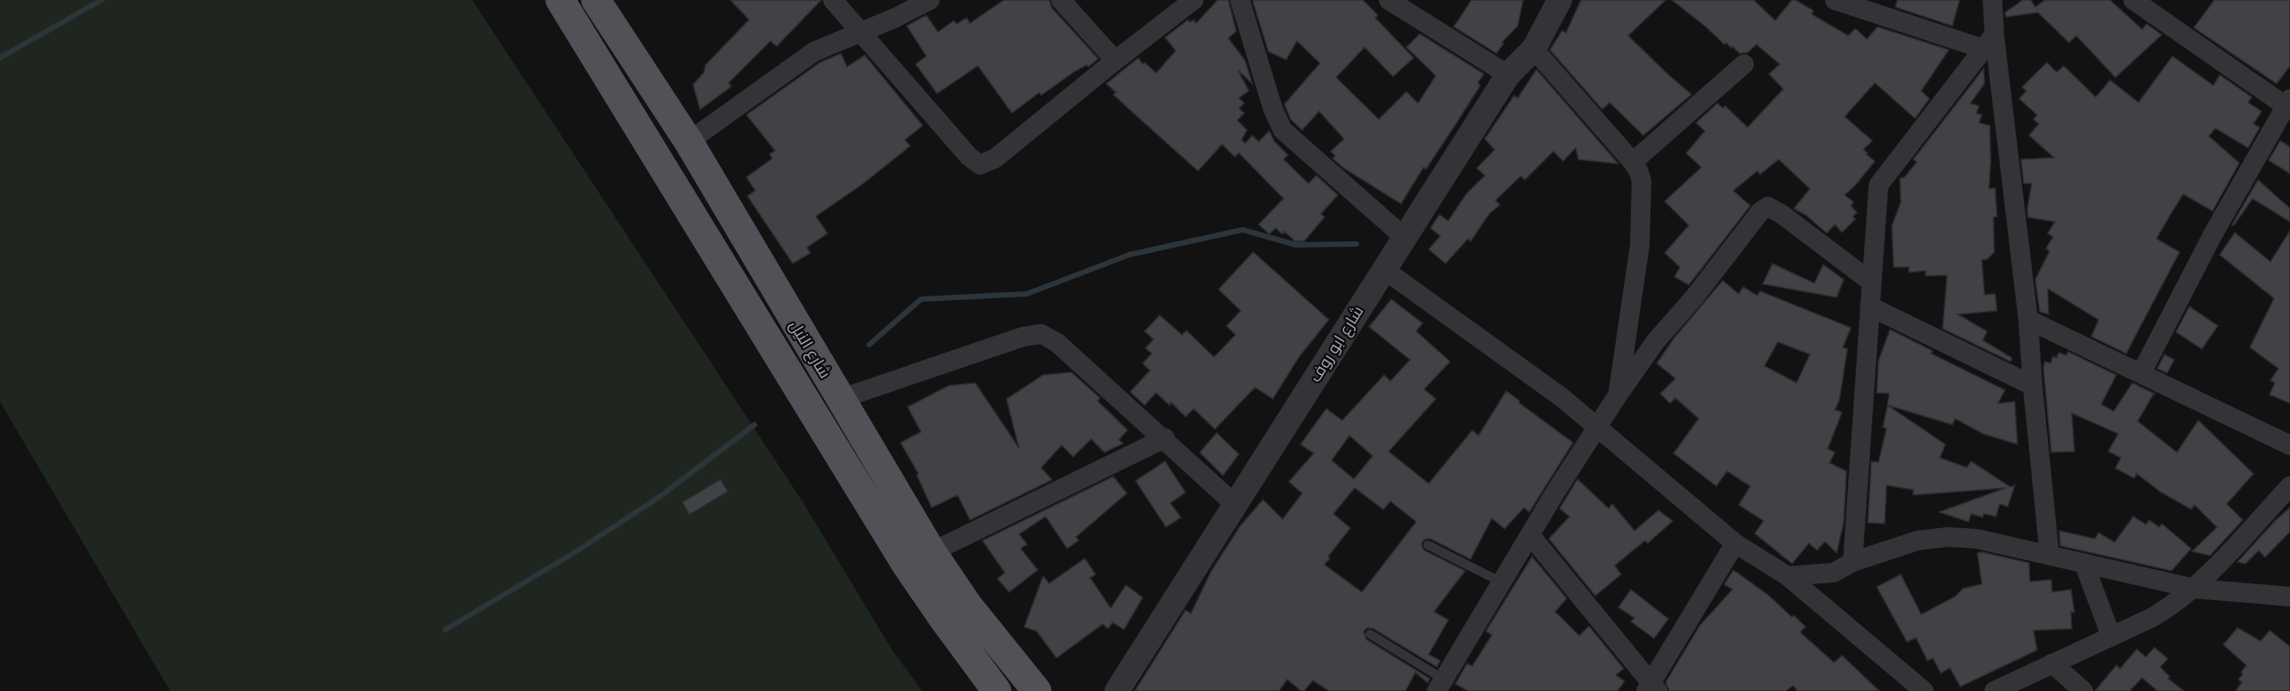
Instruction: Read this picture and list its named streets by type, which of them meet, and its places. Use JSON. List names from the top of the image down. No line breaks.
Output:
{"streets":{"main road":["شارع النيل"],"street":["شارع ابو روف"]}}
